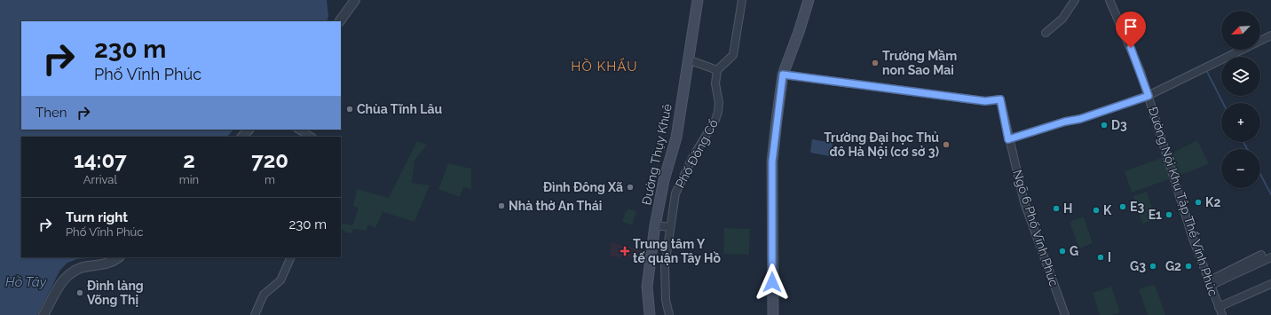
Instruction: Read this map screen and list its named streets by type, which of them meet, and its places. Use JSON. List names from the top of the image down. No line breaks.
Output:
{"streets":{"main road":["Đường Thụy Khuê"],"street":["Phố Đồng Cổ","Đường Nội Khu Tập Thể Vĩnh Phúc","Ngõ 6 Phố Vĩnh Phúc"]},"districts":["HỒ KHẨU"],"water":["Hồ Tây"],"places":{"other":["Trường Mầm non Sao Mai","Chùa Tĩnh Lâu","D3","Trường Đại học Thủ đô Hà Nội (cơ sở 3)","Đình Đông Xã","K2","Nhà thờ An Thái","E3","H","K","E1","G","I","G3","G2","Đình làng Võng Thị"],"health":["Trung tâm Y tế quận Tây Hồ"]},"north":"bottom left","page":{"map_buttons":["+","−"],"turn":["230 m","Phố Vĩnh Phúc"],"then":"Then","eta":["14:07","Arrival","2","min","720","m"],"list":[{"name":"Turn right","note":"Phố Vĩnh Phúc","value":"230 m"}]}}
